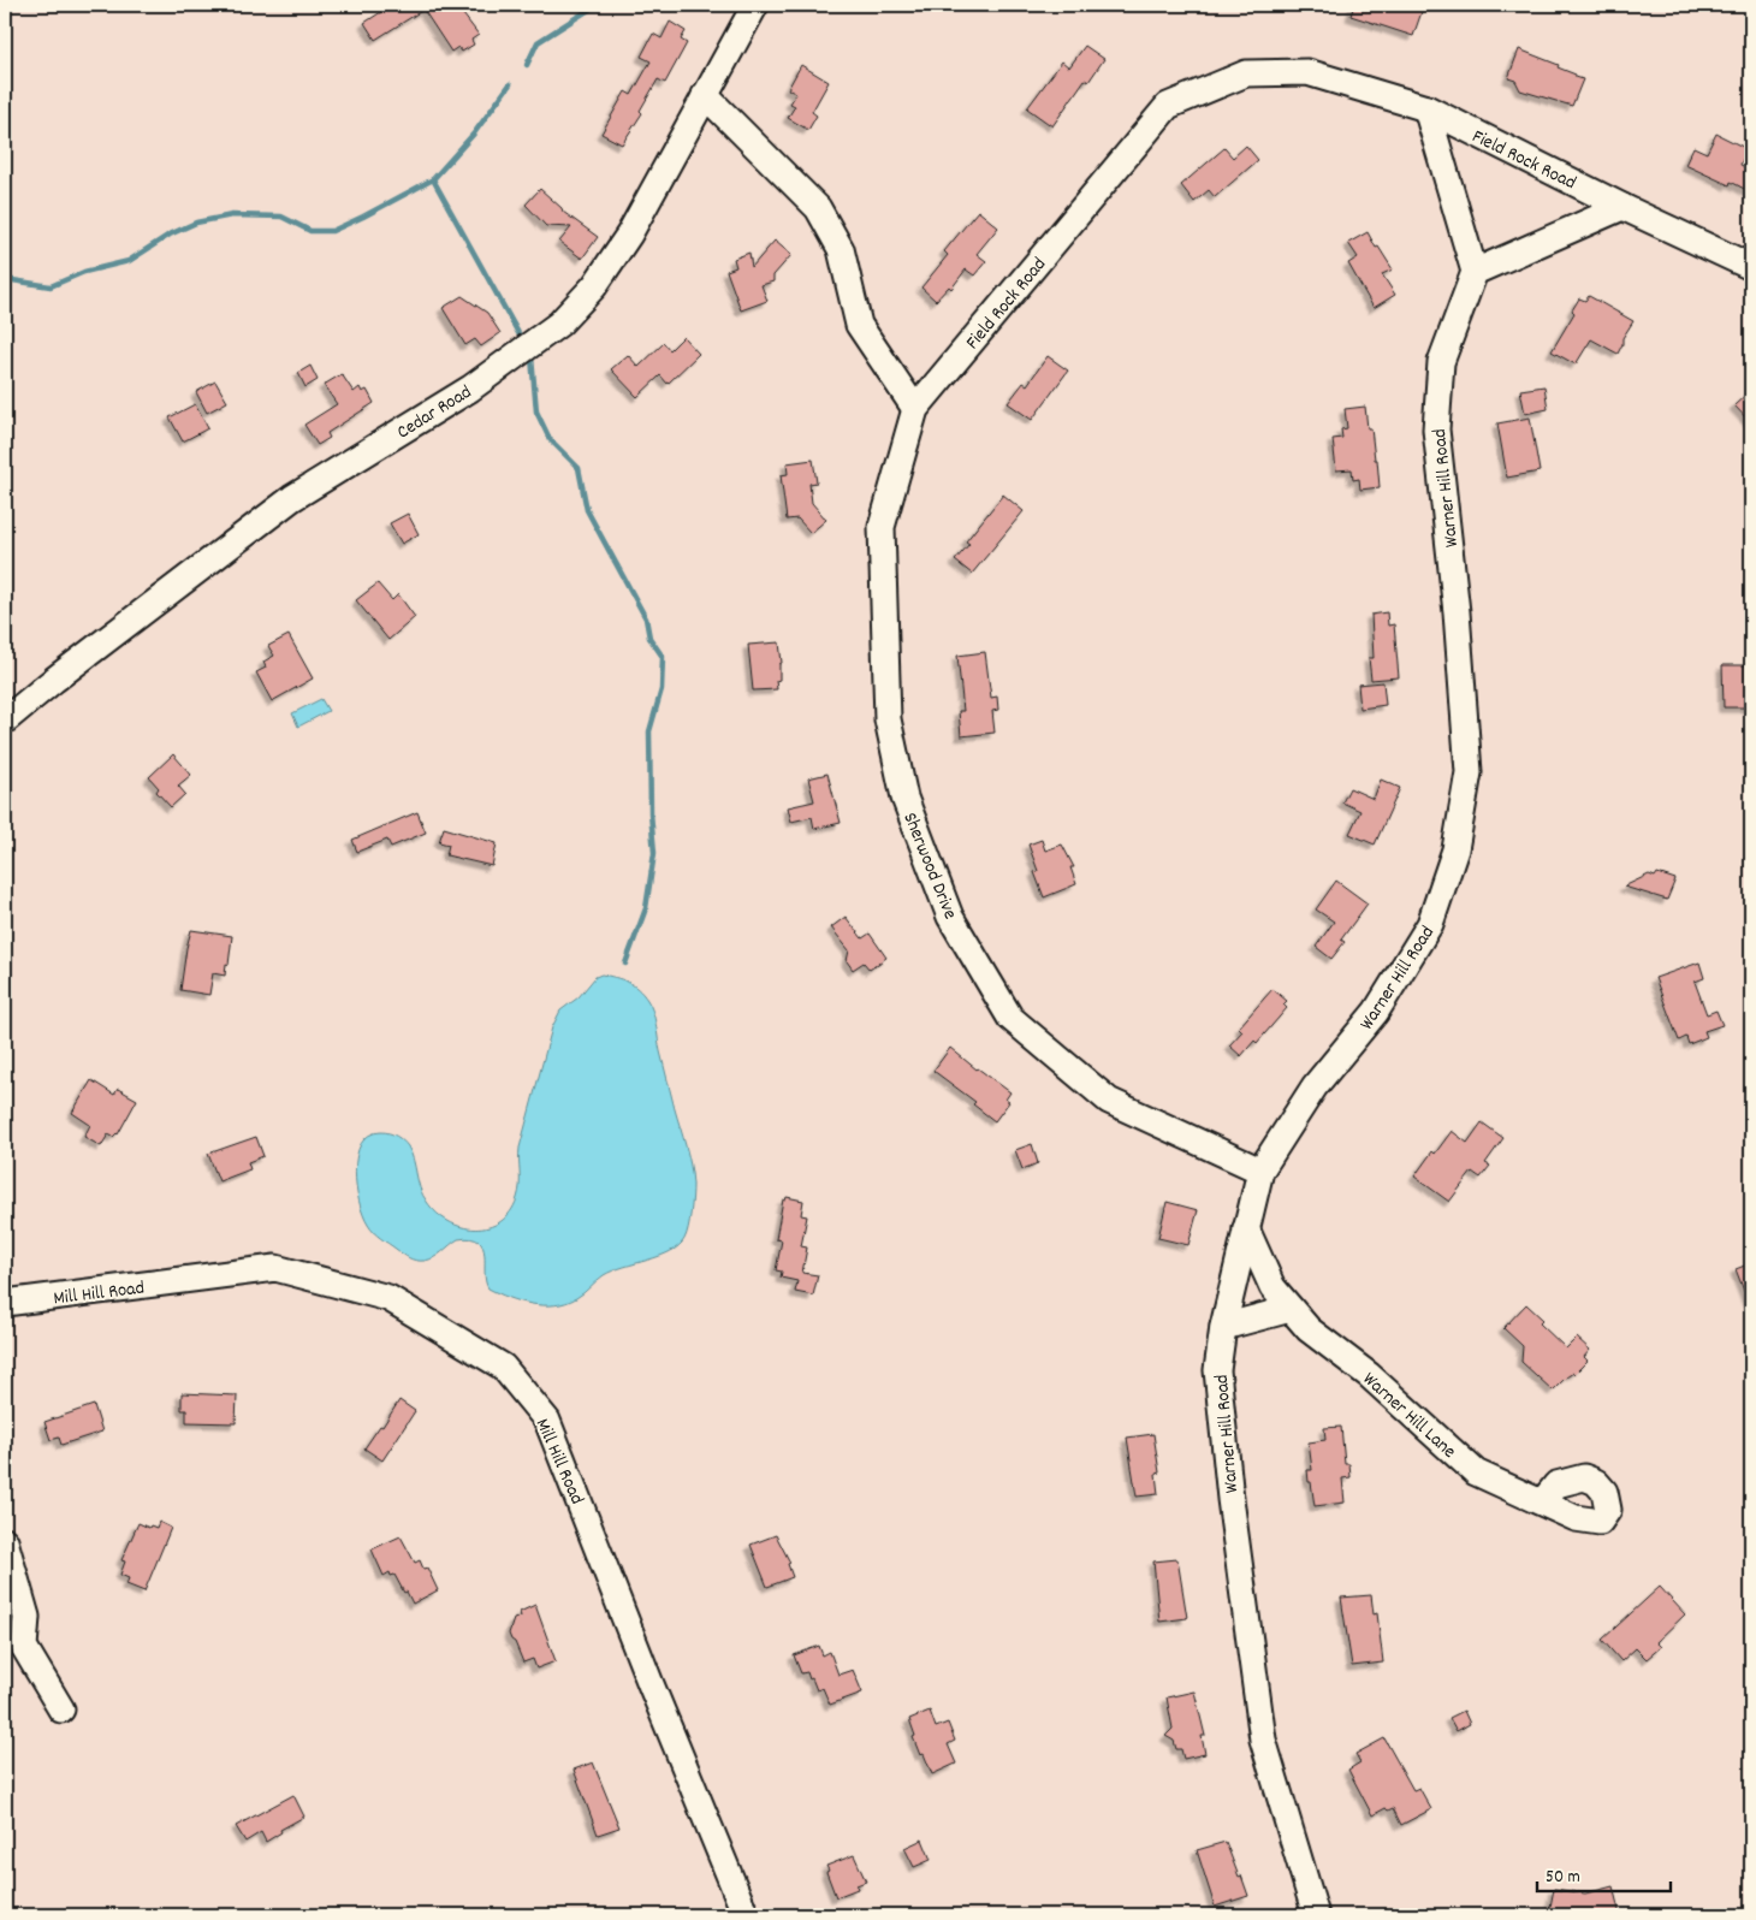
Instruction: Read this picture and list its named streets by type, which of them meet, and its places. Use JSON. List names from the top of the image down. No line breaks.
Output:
{"streets":{"street":["Field Rock Road","Cedar Road","Warner Hill Road","Sherwood Drive","Mill Hill Road","Warner Hill Lane"]},"crossings":[["Field Rock Road","Sherwood Drive"],["Warner Hill Road","Sherwood Drive"],["Warner Hill Road","Warner Hill Lane"]],"scale_bar":"50 m"}
